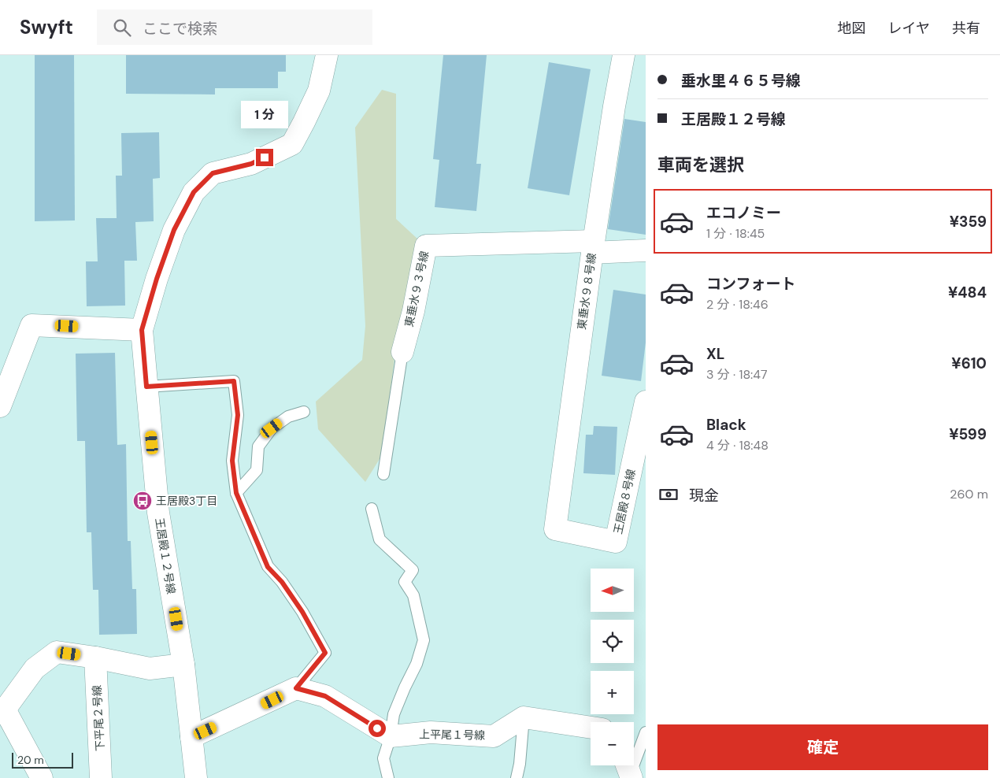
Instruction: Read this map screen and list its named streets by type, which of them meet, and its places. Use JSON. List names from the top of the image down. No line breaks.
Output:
{"streets":{"street":["東垂水９３号線","東垂水９８号線","王居殿８号線","王居殿１２号線","下平尾２号線","上平尾１号線"]},"crossings":[["東垂水９３号線","東垂水９８号線"],["東垂水９８号線","王居殿８号線"]],"places":{"bus stop":["王居殿3丁目"]},"scale_bar":"20 m","north":"left","page":{"header":"Swyft","search":"ここで検索","nav":["地図","レイヤ","共有"],"banner":["垂水里４６５号線","王居殿１２号線"],"bubble":"1 分","heading":"車両を選択","list":[{"name":"エコノミー","note":"1 分 · 18:45","value":"¥359"},{"name":"コンフォート","note":"2 分 · 18:46","value":"¥484"},{"name":"XL","note":"3 分 · 18:47","value":"¥610"},{"name":"Black","note":"4 分 · 18:48","value":"¥599"}],"pay":["現金","260 m"],"map_buttons":["+","−"],"buttons":"確定","scale":"20 m"}}
